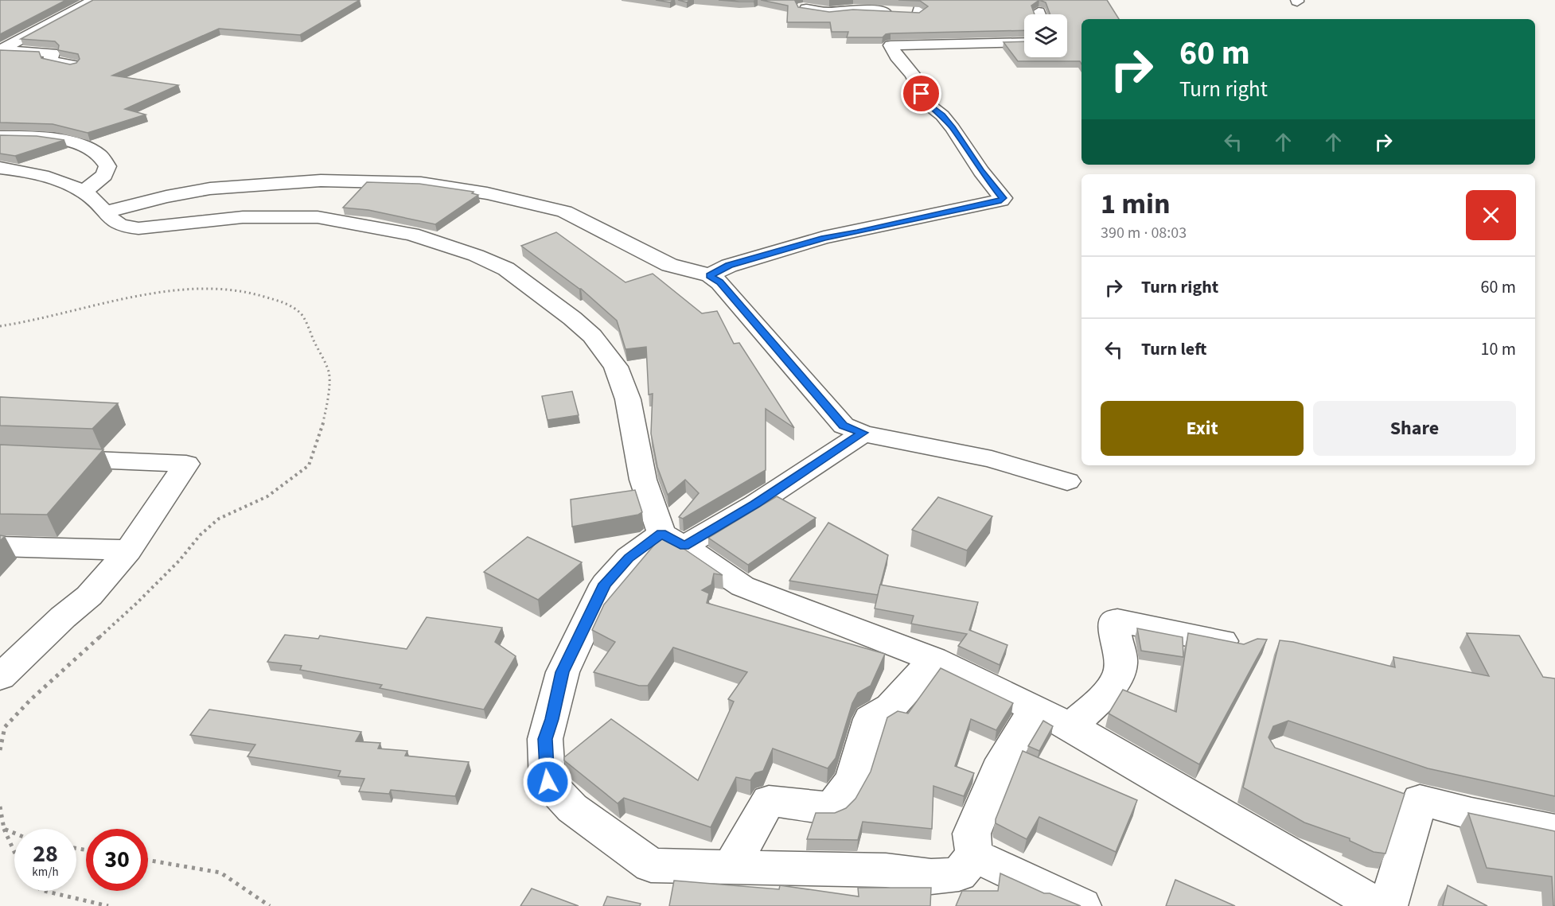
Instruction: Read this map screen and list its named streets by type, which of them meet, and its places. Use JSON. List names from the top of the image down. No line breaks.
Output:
{"page":{"turn":["60 m","Turn right"],"heading":["1 min","390 m · 08:03"],"list":[{"name":"Turn right","value":"60 m"},{"name":"Turn left","value":"10 m"}],"buttons":["Exit","Share"],"speed":"28 km/h","limit":"30"}}
